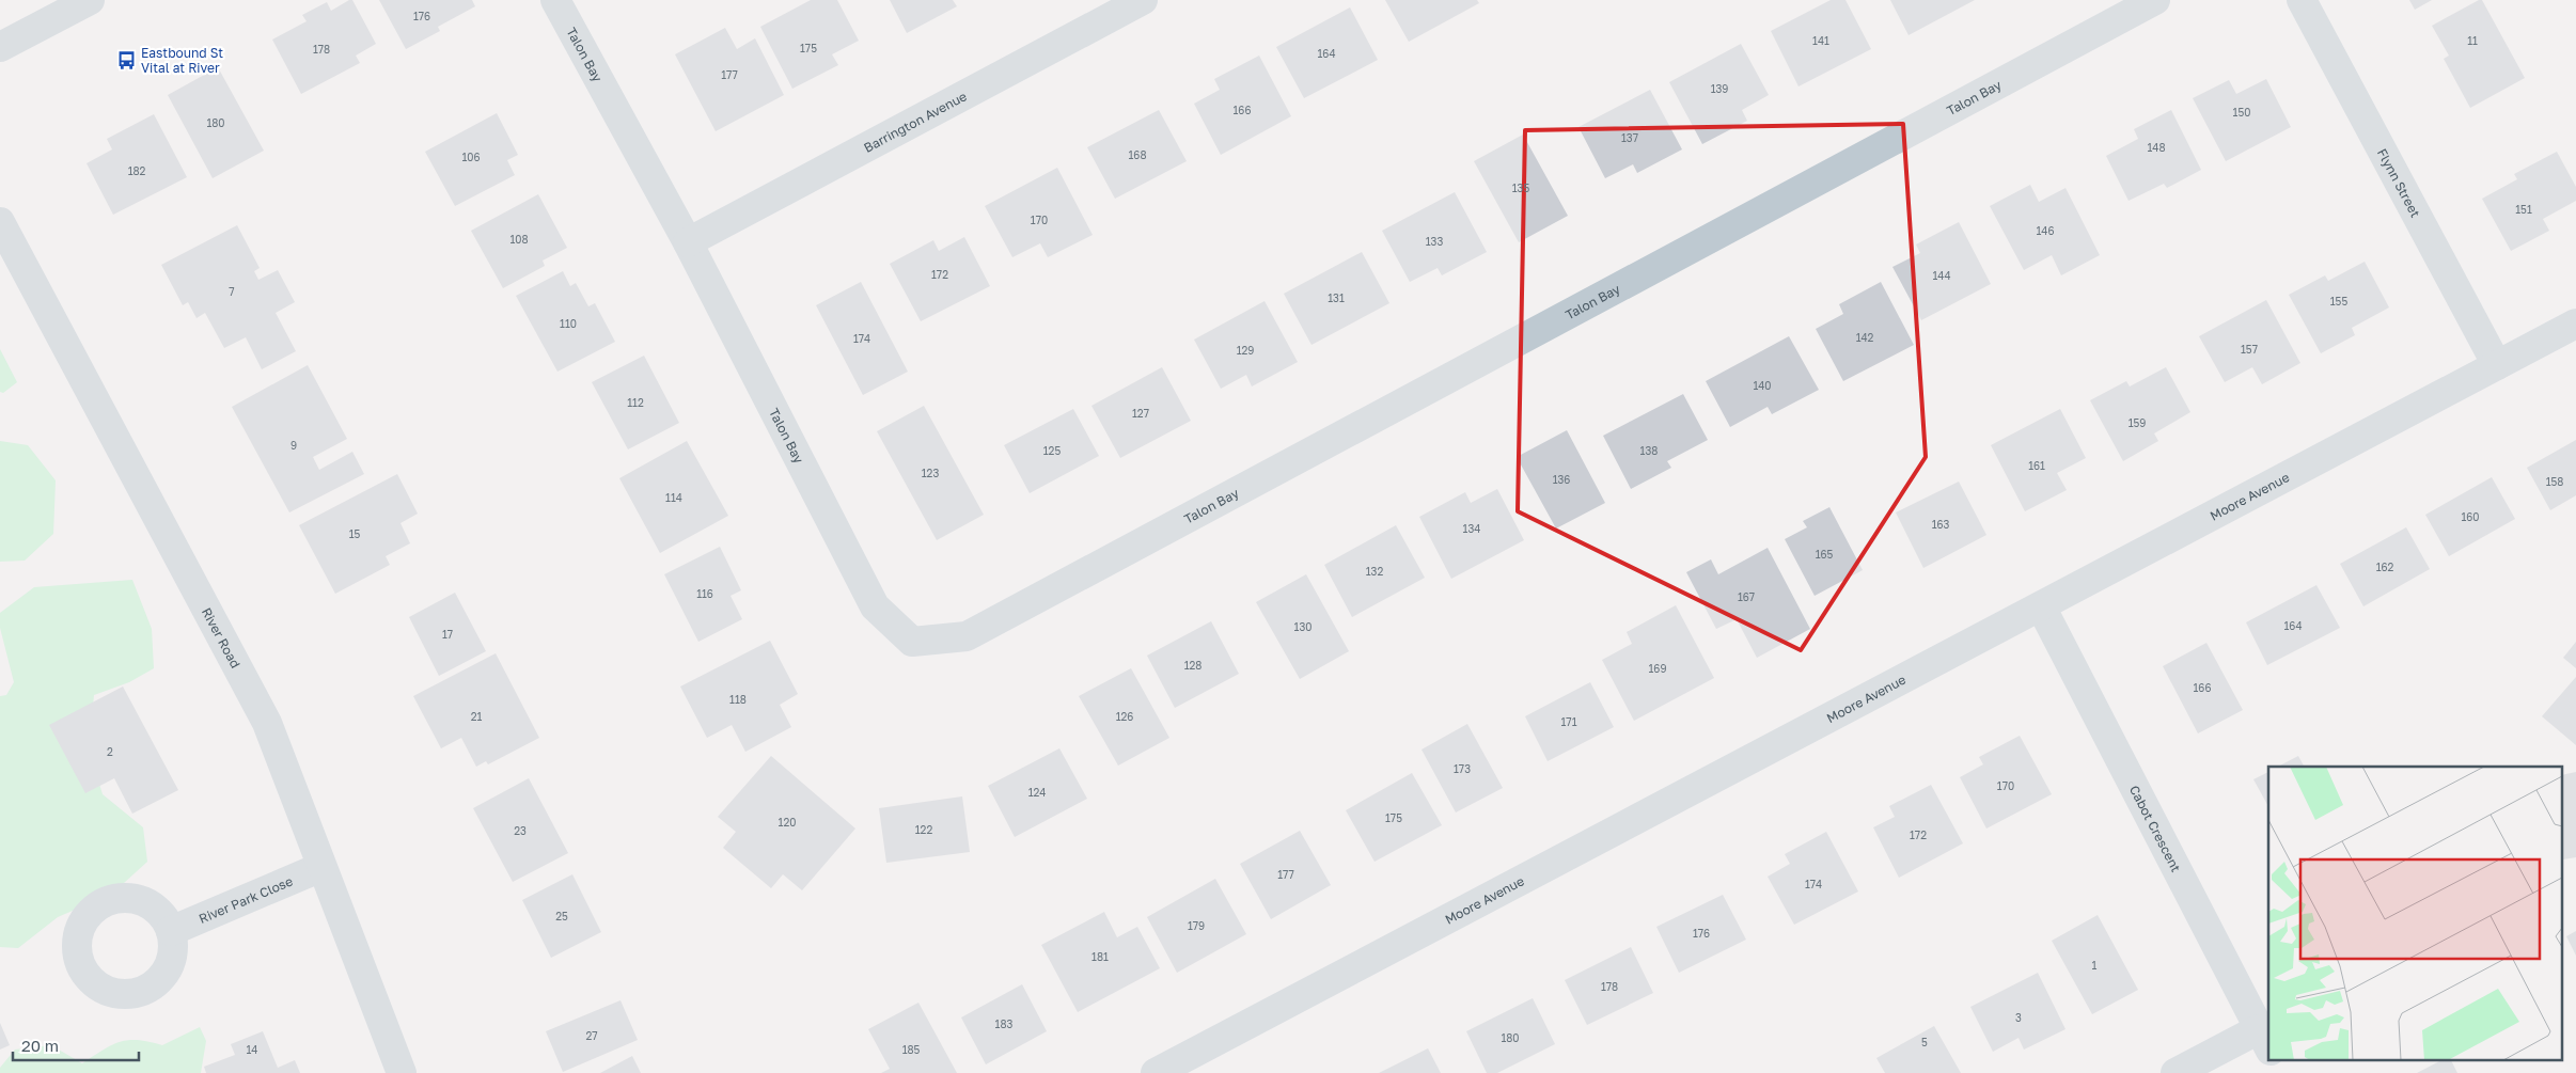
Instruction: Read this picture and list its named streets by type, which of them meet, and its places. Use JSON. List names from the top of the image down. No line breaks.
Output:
{"streets":{"street":["Talon Bay","Barrington Avenue","Flynn Street","Moore Avenue","River Road","Cabot Crescent","River Park Close"]},"crossings":[["Talon Bay","Barrington Avenue"],["Flynn Street","Moore Avenue"],["Moore Avenue","Cabot Crescent"],["River Road","River Park Close"]],"places":{"bus stop":["Eastbound St Vital at River"]},"house_numbers":["176","141","11","175","178","164","177","139","166","150","180","137","148","168","106","182","135","151","170","146","108","133","172","144","7","131","155","110","142","174","157","129","140","112","127","159","9","125","138","161","123","136","158","114","160","163","134","15","165","162","132","116","167","164","130","17","128","169","166","118","21","126","171","2","173","170","124","175","120","122","23","172","177","174","25","179","176","181","1","178","3","183","27","180","5","14","185"],"scale_bar":"20 m"}
